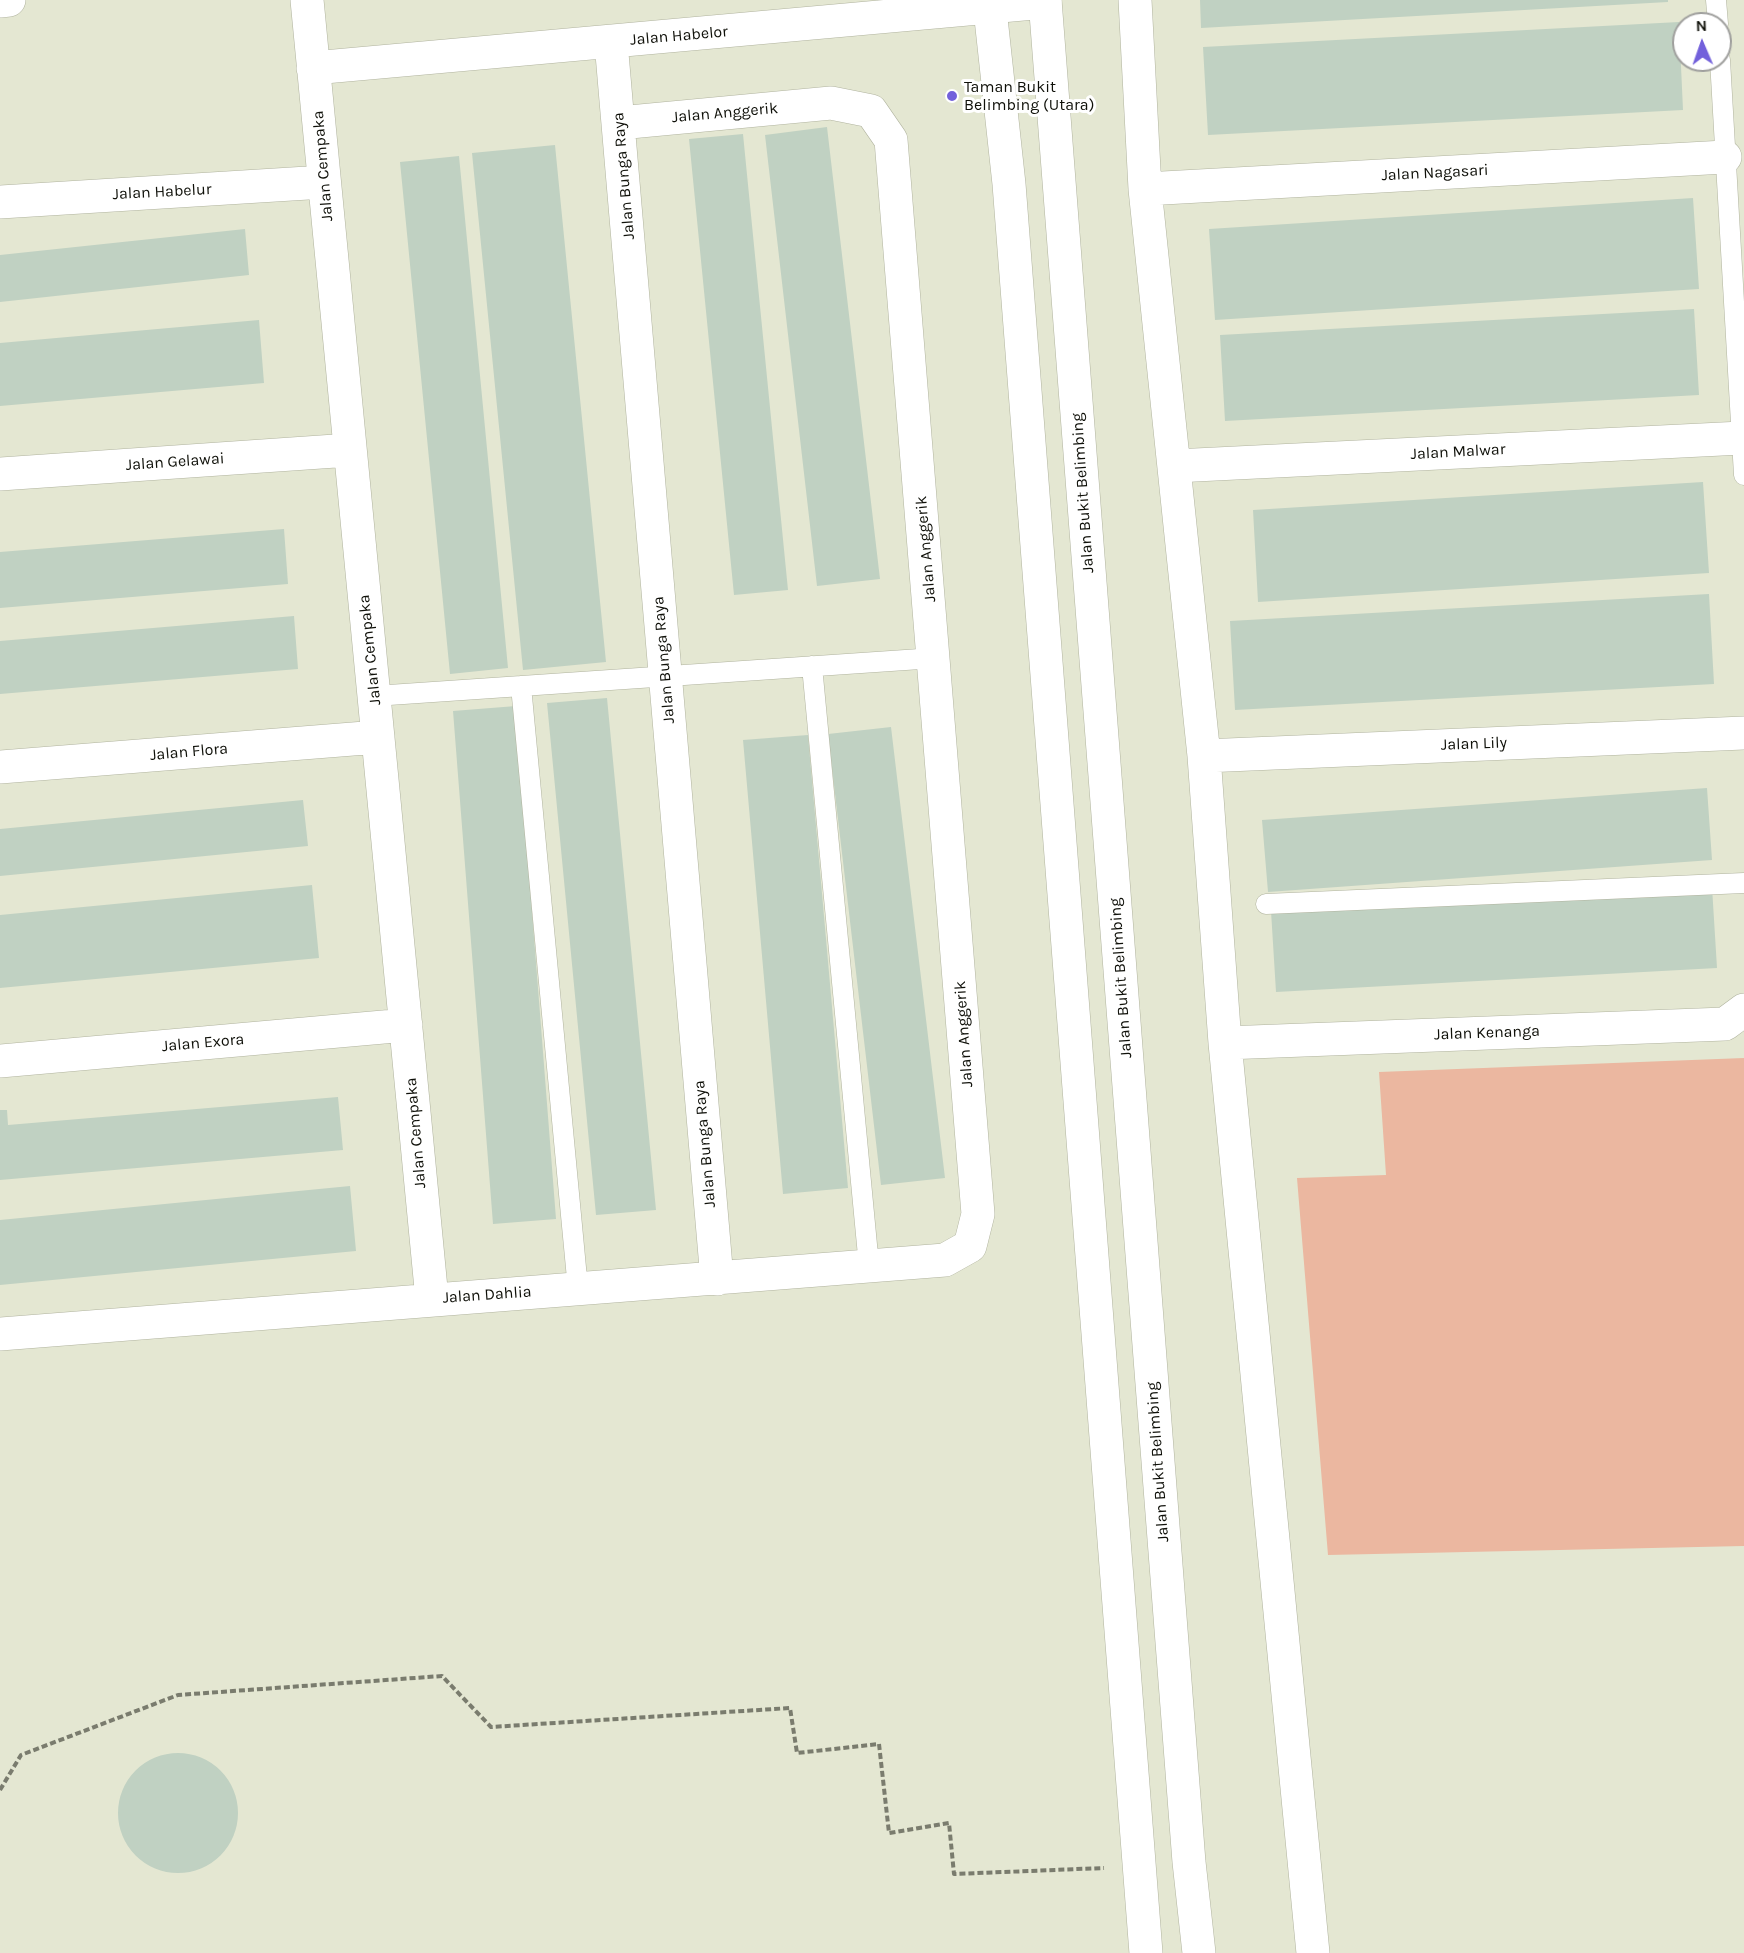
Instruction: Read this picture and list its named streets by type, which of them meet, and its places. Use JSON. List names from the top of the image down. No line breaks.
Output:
{"streets":{"street":["Jalan Habelor","Jalan Anggerik","Jalan Cempaka","Jalan Nagasari","Jalan Bunga Raya","Jalan Habelur","Jalan Malwar","Jalan Gelawai","Jalan Bukit Belimbing","Jalan Lily","Jalan Flora","Jalan Kenanga","Jalan Exora","Jalan Dahlia"]},"crossings":[["Jalan Habelor","Jalan Cempaka"],["Jalan Habelor","Jalan Bunga Raya"],["Jalan Habelor","Jalan Bukit Belimbing"],["Jalan Anggerik","Jalan Bunga Raya"],["Jalan Anggerik","Jalan Dahlia"],["Jalan Cempaka","Jalan Habelur"],["Jalan Cempaka","Jalan Gelawai"],["Jalan Cempaka","Jalan Flora"],["Jalan Cempaka","Jalan Exora"],["Jalan Cempaka","Jalan Dahlia"],["Jalan Bunga Raya","Jalan Dahlia"]],"places":["Taman Bukit Belimbing (Utara)"],"north":"top"}
